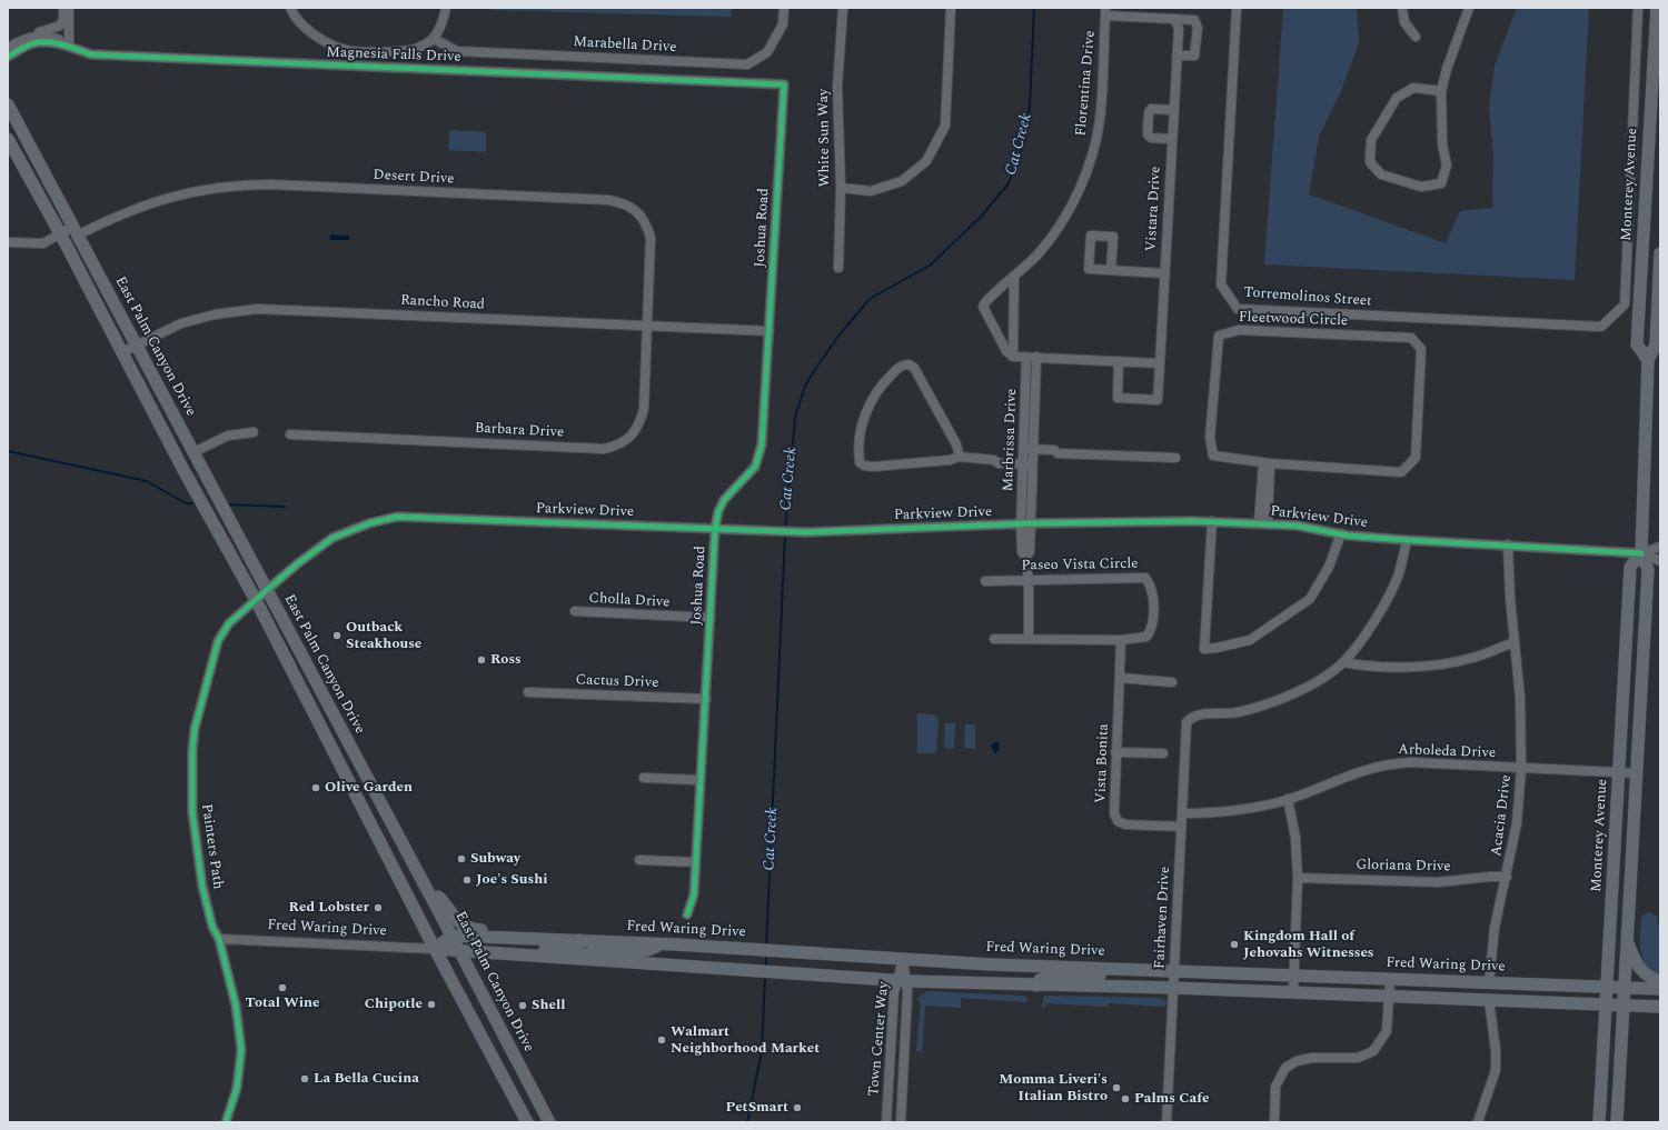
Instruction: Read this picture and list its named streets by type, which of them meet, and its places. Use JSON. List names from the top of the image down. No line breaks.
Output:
{"streets":{"main road":["Monterey Avenue","East Palm Canyon Drive","Fred Waring Drive"],"street":["Marabella Drive","Magnesia Falls Drive","Florentina Drive","White Sun Way","Desert Drive","Vistara Drive","Joshua Road","Torremolinos Street","Rancho Road","Fleetwood Circle","Barbara Drive","Marbrissa Drive","Parkview Drive","Paseo Vista Circle","Cholla Drive","Cactus Drive","Arboleda Drive","Vista Bonita","Acacia Drive","Painters Path","Gloriana Drive","Fairhaven Drive","Town Center Way"]},"crossings":[["Magnesia Falls Drive","Joshua Road"],["Desert Drive","Rancho Road"],["Desert Drive","East Palm Canyon Drive"],["Desert Drive","Barbara Drive"],["Monterey Avenue","Parkview Drive"],["Monterey Avenue","Arboleda Drive"],["Monterey Avenue","Fred Waring Drive"],["Joshua Road","Rancho Road"],["Joshua Road","Parkview Drive"],["Joshua Road","Cholla Drive"],["Joshua Road","Cactus Drive"],["Rancho Road","East Palm Canyon Drive"],["Rancho Road","Barbara Drive"],["East Palm Canyon Drive","Parkview Drive"],["East Palm Canyon Drive","Painters Path"],["East Palm Canyon Drive","Fred Waring Drive"],["Marbrissa Drive","Parkview Drive"],["Marbrissa Drive","Paseo Vista Circle"],["Parkview Drive","Acacia Drive"],["Parkview Drive","Painters Path"],["Paseo Vista Circle","Vista Bonita"],["Arboleda Drive","Acacia Drive"],["Arboleda Drive","Fairhaven Drive"],["Vista Bonita","Fairhaven Drive"],["Acacia Drive","Gloriana Drive"],["Acacia Drive","Fred Waring Drive"],["Painters Path","Fred Waring Drive"],["Fairhaven Drive","Fred Waring Drive"],["Fred Waring Drive","Town Center Way"]],"water":["Cat Creek"],"places":["Outback Steakhouse","Ross","Olive Garden","Subway","Joe's Sushi","Red Lobster","Kingdom Hall of Jehovahs Witnesses","Total Wine","Chipotle","Shell","Walmart Neighborhood Market","La Bella Cucina","Momma Liveri's Italian Bistro","Palms Cafe","PetSmart"]}
